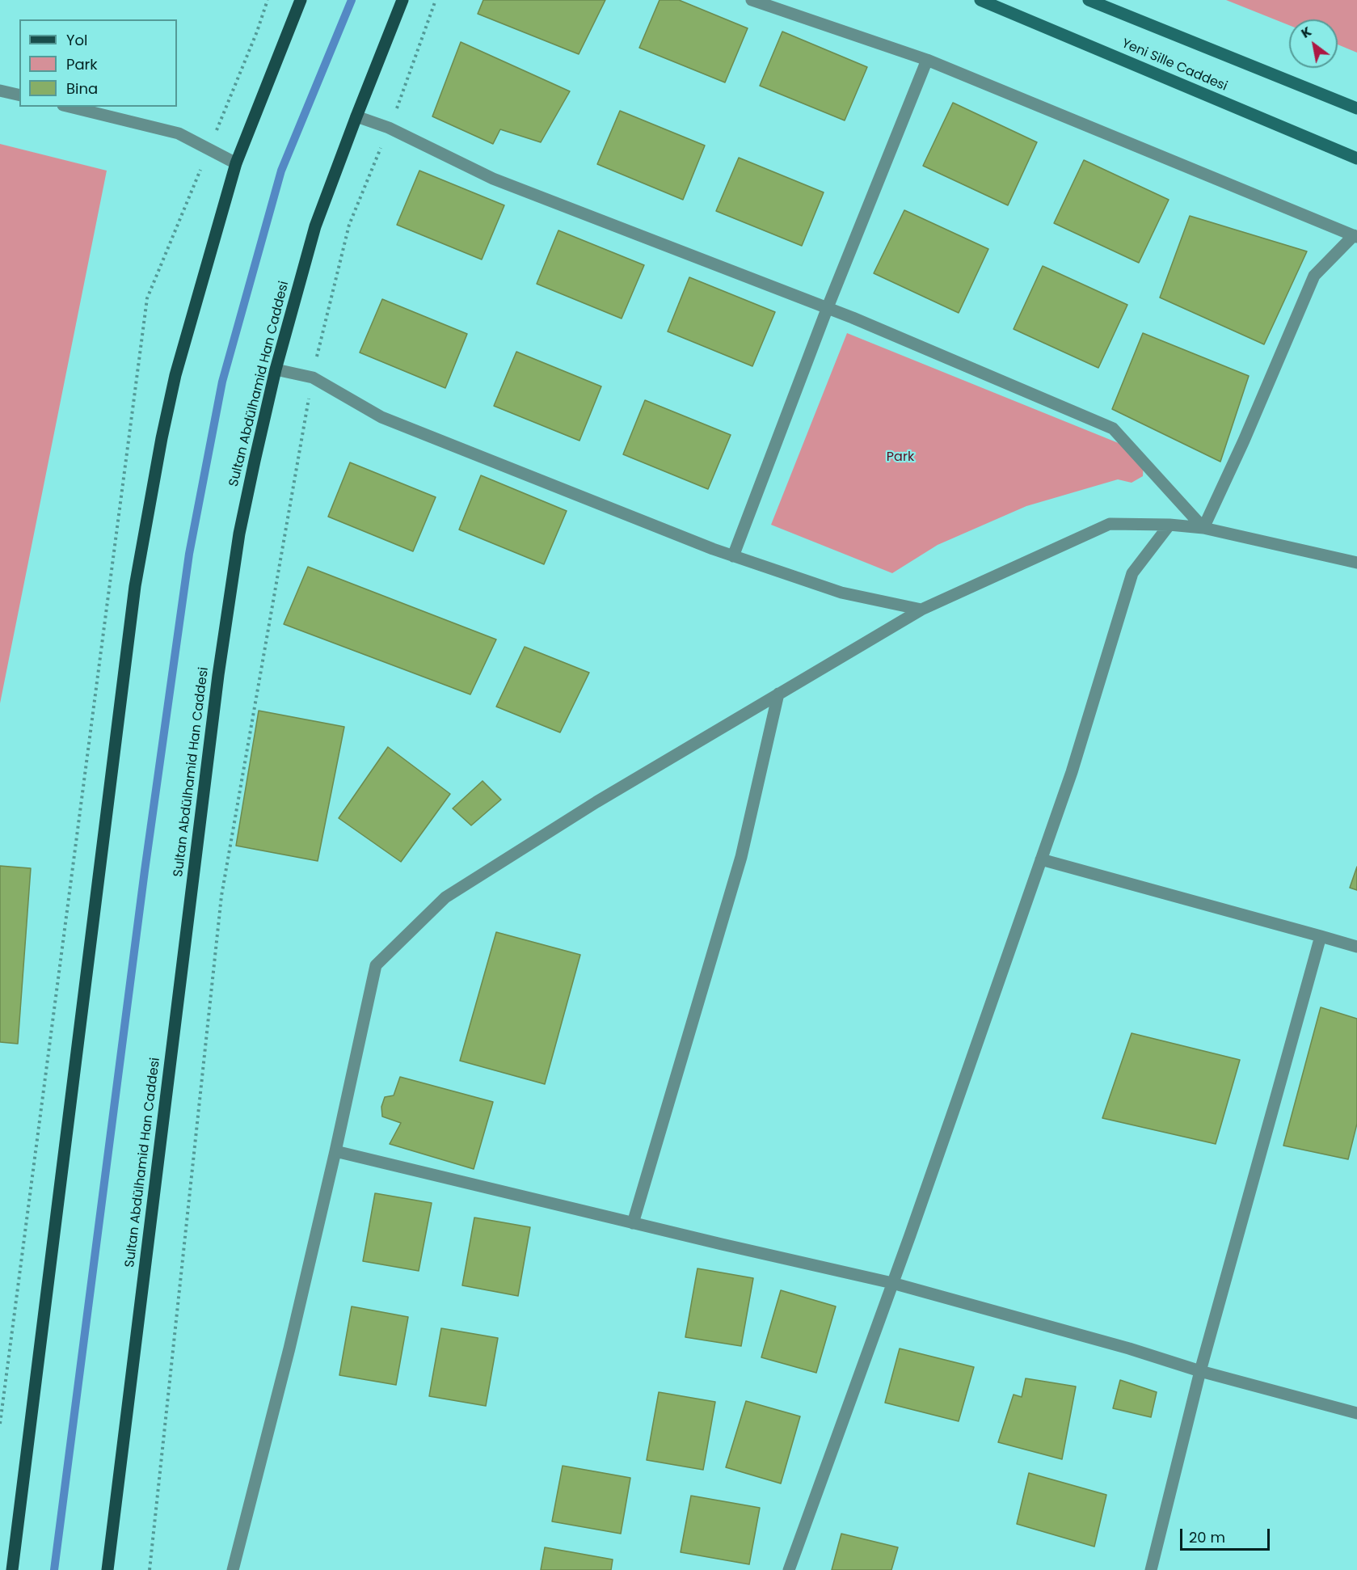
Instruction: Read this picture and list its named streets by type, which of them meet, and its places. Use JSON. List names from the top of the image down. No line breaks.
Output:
{"streets":{"main road":["Yeni Sille Caddesi","Sultan Abdülhamid Han Caddesi"]},"parks":["Park"],"legend":["Yol","Park","Bina"],"scale_bar":"20 m","north":"top left"}
